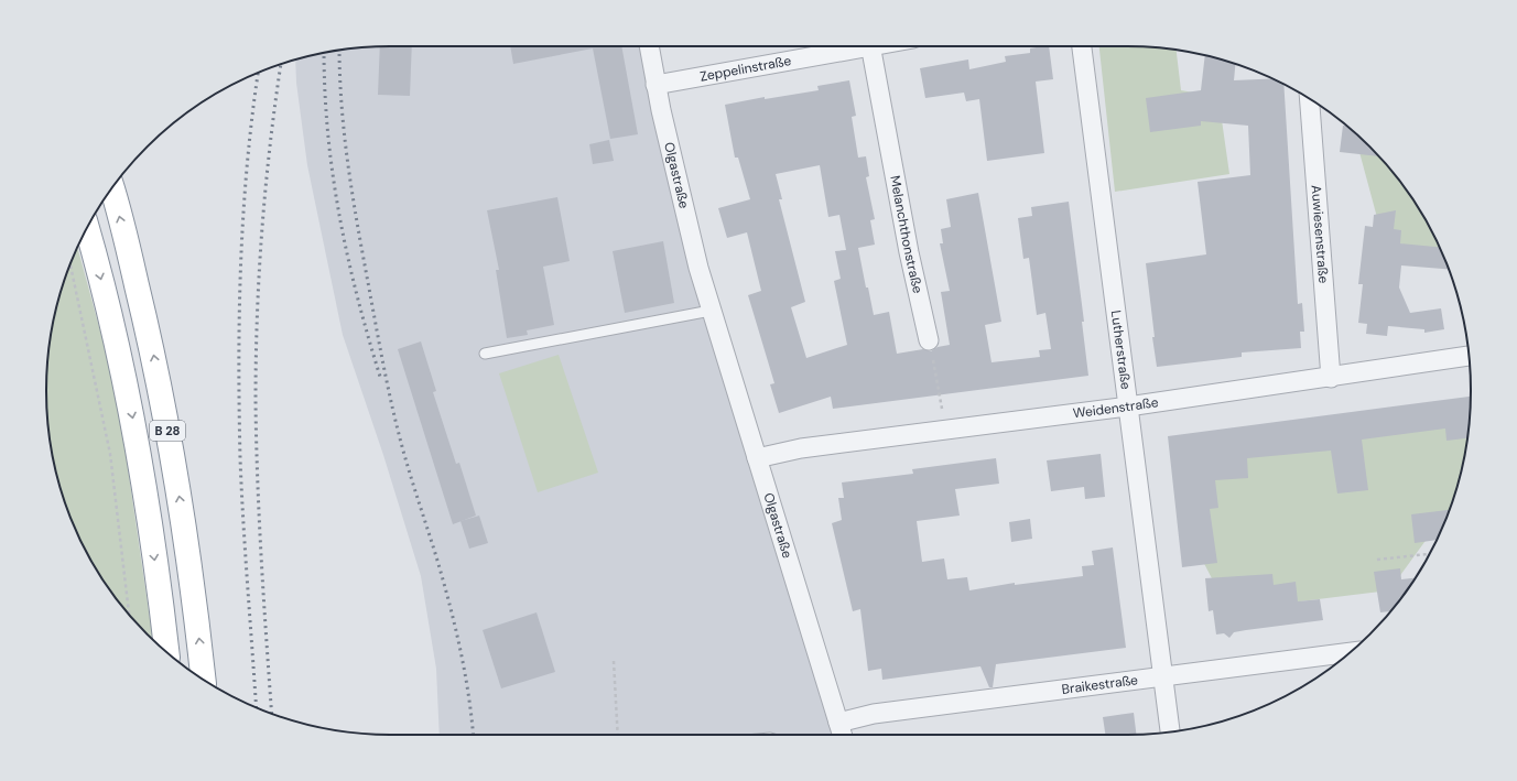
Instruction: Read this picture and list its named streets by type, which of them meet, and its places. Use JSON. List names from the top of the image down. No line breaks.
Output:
{"streets":{"highway":["B 28"],"street":["Zeppelinstraße","Olgastraße","Melanchthonstraße","Auwiesenstraße","Lutherstraße","Weidenstraße","Braikestraße"]},"crossings":[["Zeppelinstraße","Olgastraße"],["Olgastraße","Weidenstraße"],["Olgastraße","Braikestraße"],["Auwiesenstraße","Weidenstraße"],["Lutherstraße","Weidenstraße"],["Lutherstraße","Braikestraße"]]}
